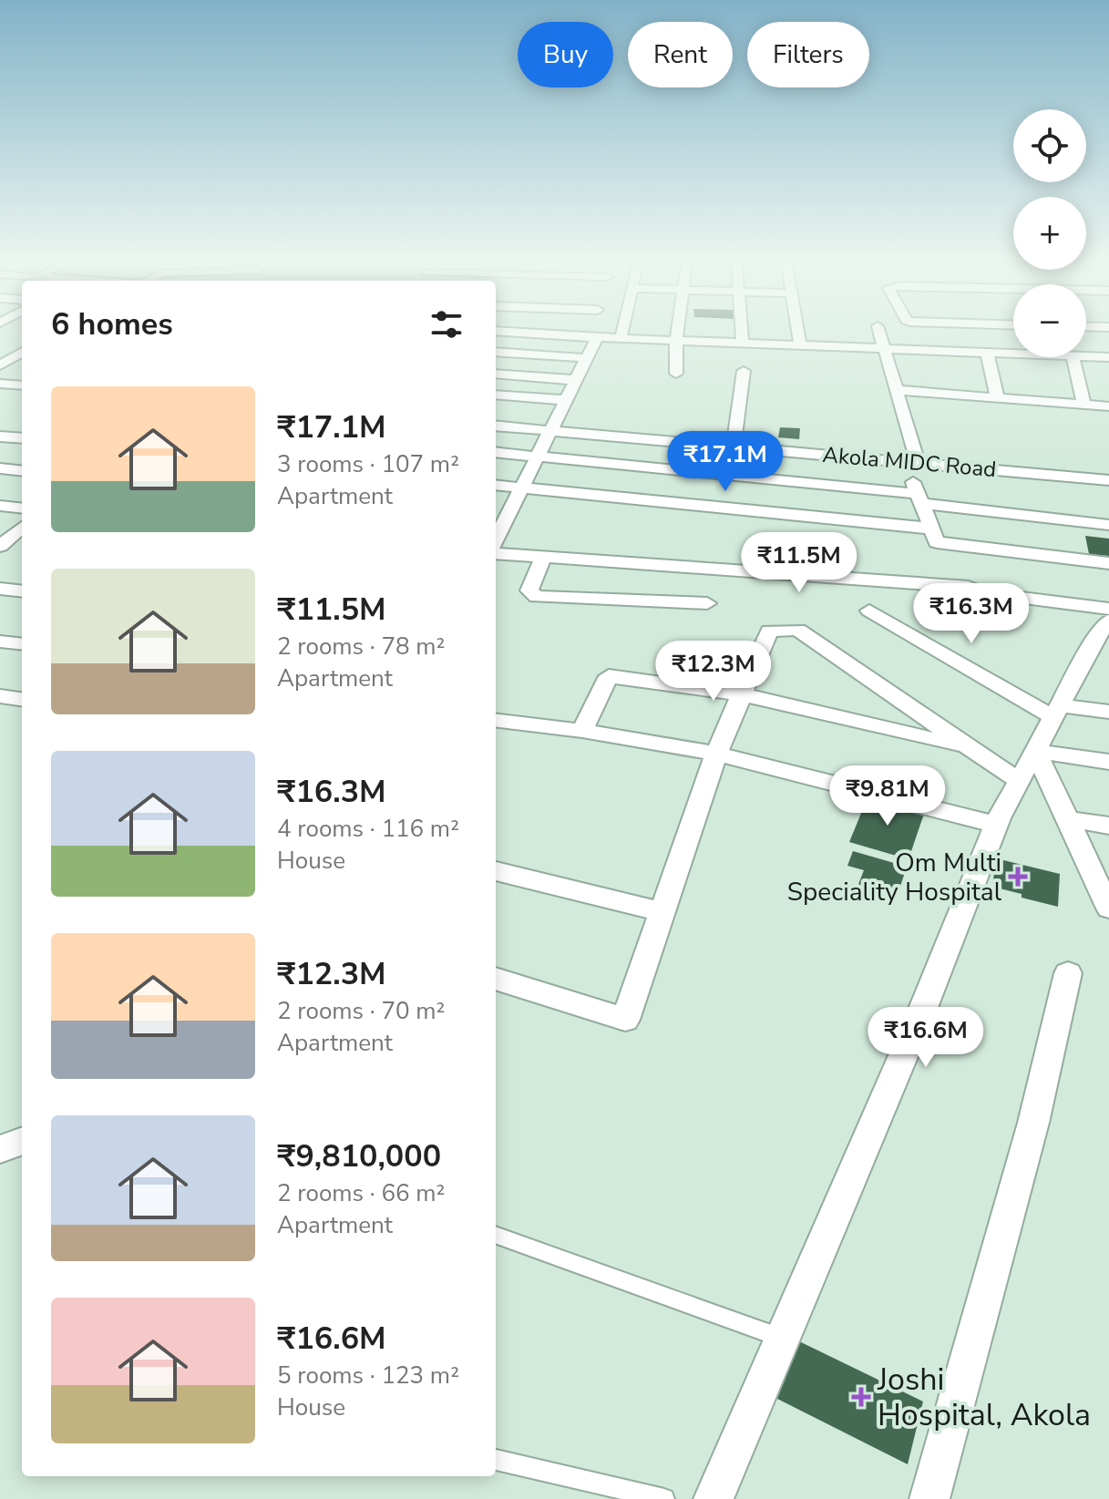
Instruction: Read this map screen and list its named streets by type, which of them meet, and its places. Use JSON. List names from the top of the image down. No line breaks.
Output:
{"streets":{"street":["Akola MIDC Road"]},"places":{"health":["Om Multi Speciality Hospital","Joshi Hospital, Akola"]},"page":{"chip":["Buy","Rent","Filters"],"map_buttons":["+","−"],"heading":"6 homes","list":[{"name":"₹17.1M","note":"3 rooms · 107 m² · Apartment"},{"name":"₹11.5M","note":"2 rooms · 78 m² · Apartment"},{"name":"₹16.3M","note":"4 rooms · 116 m² · House"},{"name":"₹12.3M","note":"2 rooms · 70 m² · Apartment"},{"name":"₹9,810,000","note":"2 rooms · 66 m² · Apartment"},{"name":"₹16.6M","note":"5 rooms · 123 m² · House"}],"price":["₹17.1M","₹11.5M","₹16.3M","₹12.3M","₹9.81M","₹16.6M"]}}
